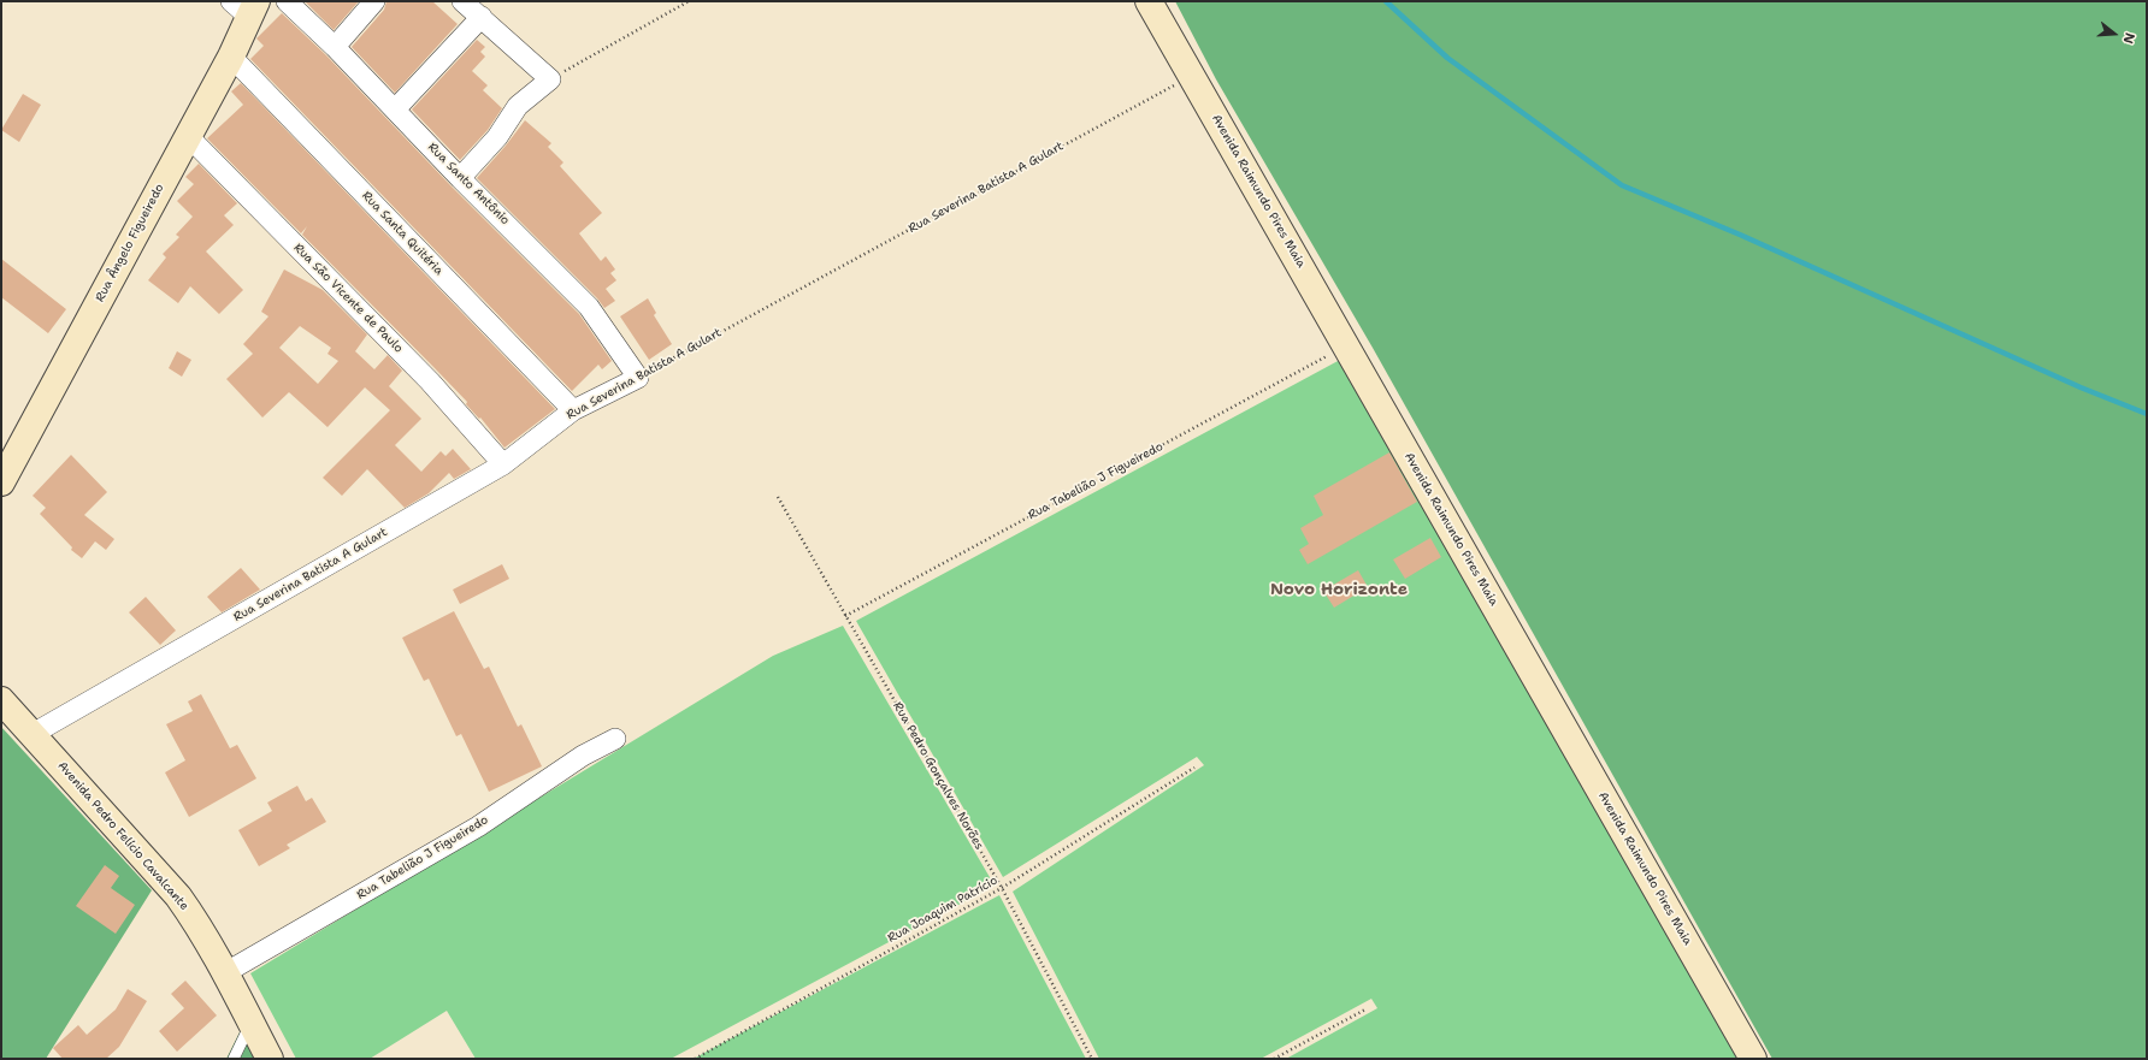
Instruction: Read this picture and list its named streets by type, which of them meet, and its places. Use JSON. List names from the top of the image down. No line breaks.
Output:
{"streets":{"street":["Rua Santo Antônio","Rua Severina Batista A Gulart","Avenida Raimundo Pires Maia","Rua Santa Quitéria","Rua Ângelo Figueiredo","Rua São Vicente de Paulo","Rua Tabelião J Figueiredo","Avenida Pedro Felício Cavalcante"],"path":["Rua Pedro Gonçalves Norões","Rua Joaquim Patrício"]},"crossings":[["Rua Santo Antônio","Rua Severina Batista A Gulart"],["Rua Severina Batista A Gulart","Avenida Raimundo Pires Maia"],["Rua Severina Batista A Gulart","Rua Santa Quitéria"],["Rua Severina Batista A Gulart","Rua São Vicente de Paulo"],["Rua Severina Batista A Gulart","Avenida Pedro Felício Cavalcante"],["Avenida Raimundo Pires Maia","Rua Tabelião J Figueiredo"],["Rua Santa Quitéria","Rua Ângelo Figueiredo"],["Rua Ângelo Figueiredo","Rua São Vicente de Paulo"],["Rua Tabelião J Figueiredo","Rua Pedro Gonçalves Norões"],["Rua Tabelião J Figueiredo","Avenida Pedro Felício Cavalcante"],["Rua Pedro Gonçalves Norões","Rua Joaquim Patrício"]],"districts":["Novo Horizonte"],"north":"right"}
